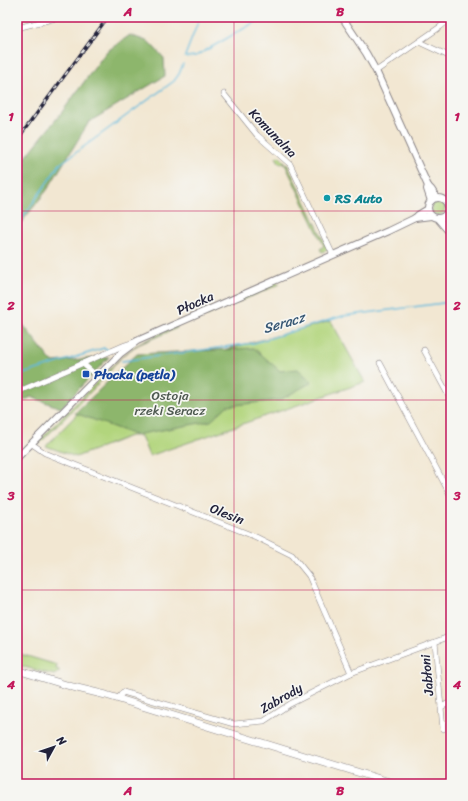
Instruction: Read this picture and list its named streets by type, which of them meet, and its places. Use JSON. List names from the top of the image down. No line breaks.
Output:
{"streets":{"street":["Komunalna","Płocka","Olesin","Jabłoni","Zabrody"]},"crossings":[["Komunalna","Płocka"],["Płocka","Olesin"],["Olesin","Zabrody"],["Jabłoni","Zabrody"]],"water":["Seracz"],"parks":["Ostoja rzeki Seracz"],"places":{"other":["RS Auto"],"transit":["Płocka (pętla)"]},"north":"top right","grid":{"columns":["A","B"],"rows":["1","2","3","4"]}}
